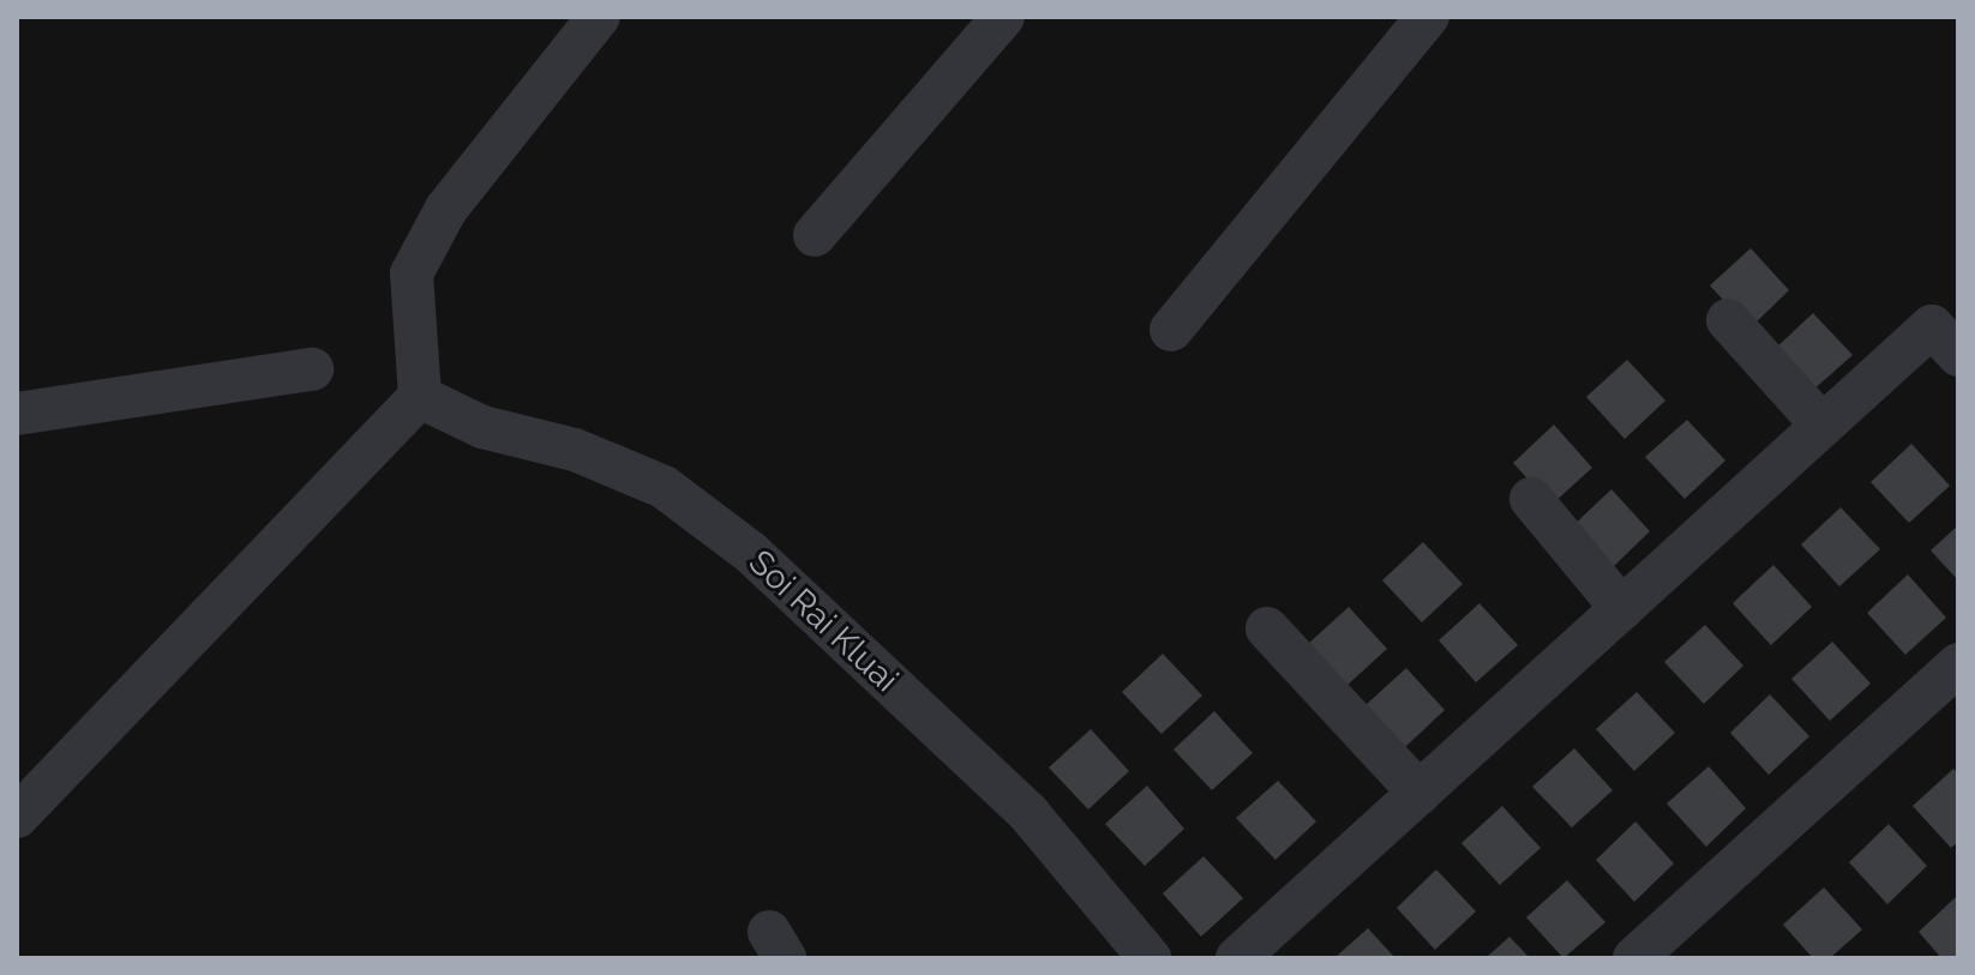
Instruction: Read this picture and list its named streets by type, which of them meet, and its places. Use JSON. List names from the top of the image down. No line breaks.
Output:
{"streets":{"street":["Soi Rai Kluai"]}}
